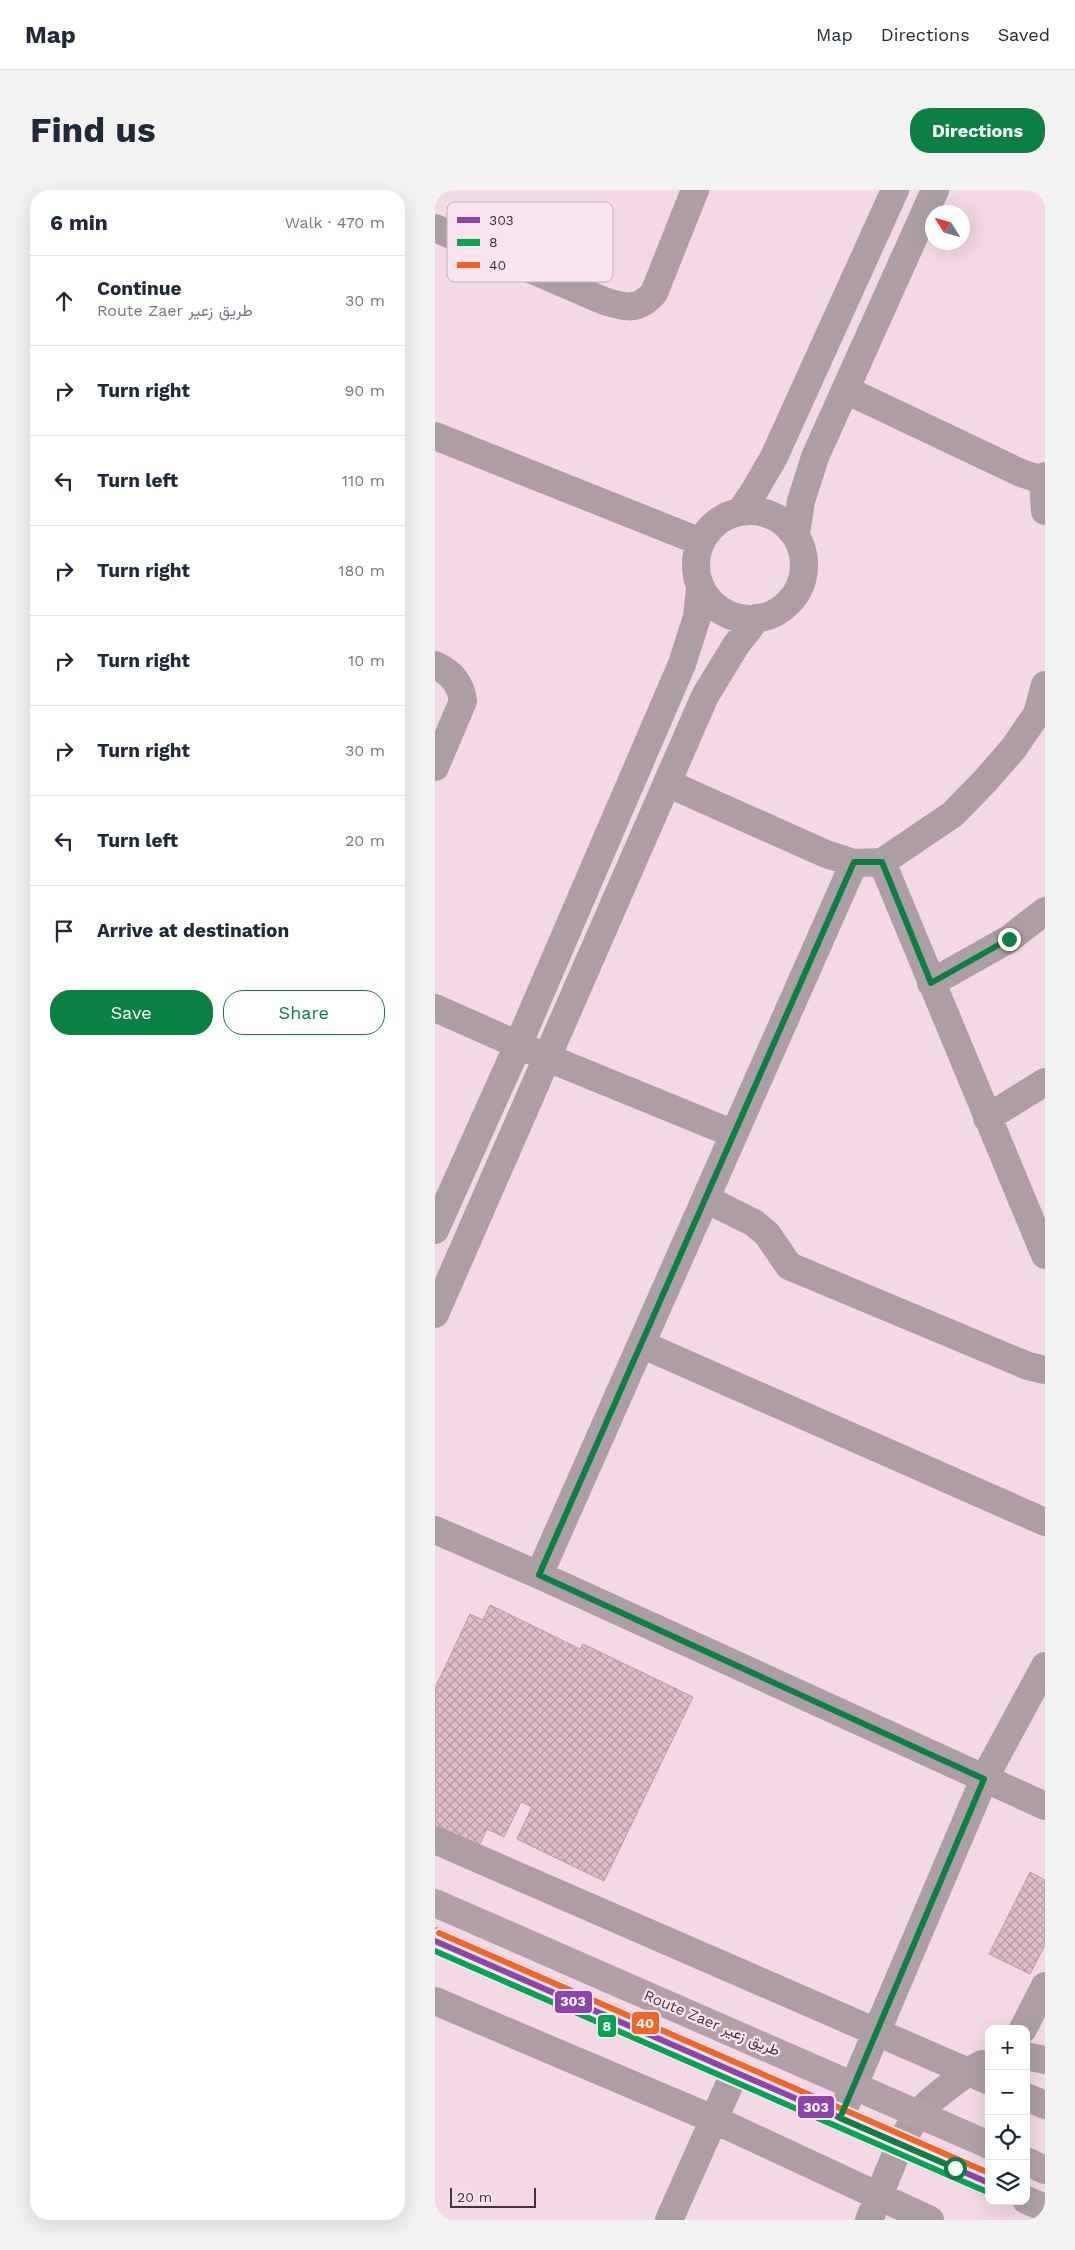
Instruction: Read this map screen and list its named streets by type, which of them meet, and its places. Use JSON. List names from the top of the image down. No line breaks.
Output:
{"streets":{"main road":["Route Zaer طريق زعير"]},"lines":["transit line 40","transit line 303","transit line 8"],"legend":["303","8","40"],"scale_bar":"20 m","north":"top left","page":{"header":"Map","nav":["Map","Directions","Saved"],"buttons":["Directions",["Save","Share"]],"title":"Find us","heading":["6 min","Walk · 470 m"],"list":[["Continue","Route Zaer طريق زعير","30 m"],["Turn right","90 m"],["Turn left","110 m"],["Turn right","180 m"],["Turn right","10 m"],["Turn right","30 m"],["Turn left","20 m"],"Arrive at destination"],"map_buttons":["+","−"],"scale":"20 m"}}
